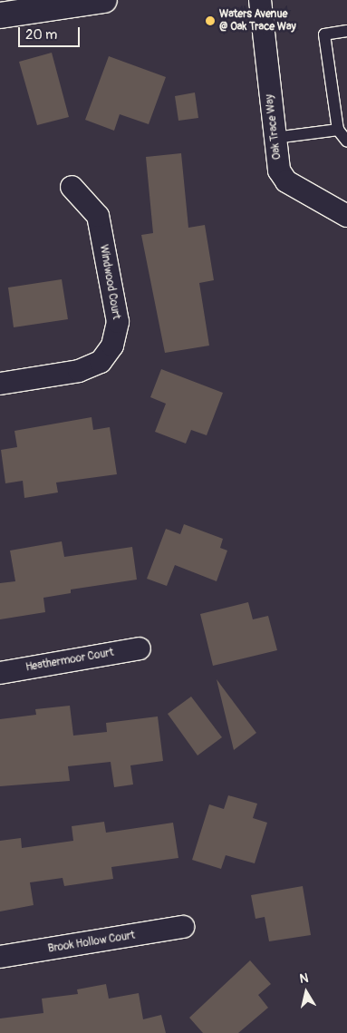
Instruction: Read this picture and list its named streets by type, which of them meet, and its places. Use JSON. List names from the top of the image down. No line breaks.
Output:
{"streets":{"street":["Oak Trace Way","Windwood Court","Heathermoor Court","Brook Hollow Court"]},"places":["Waters Avenue @ Oak Trace Way"],"scale_bar":"20 m","north":"top"}
